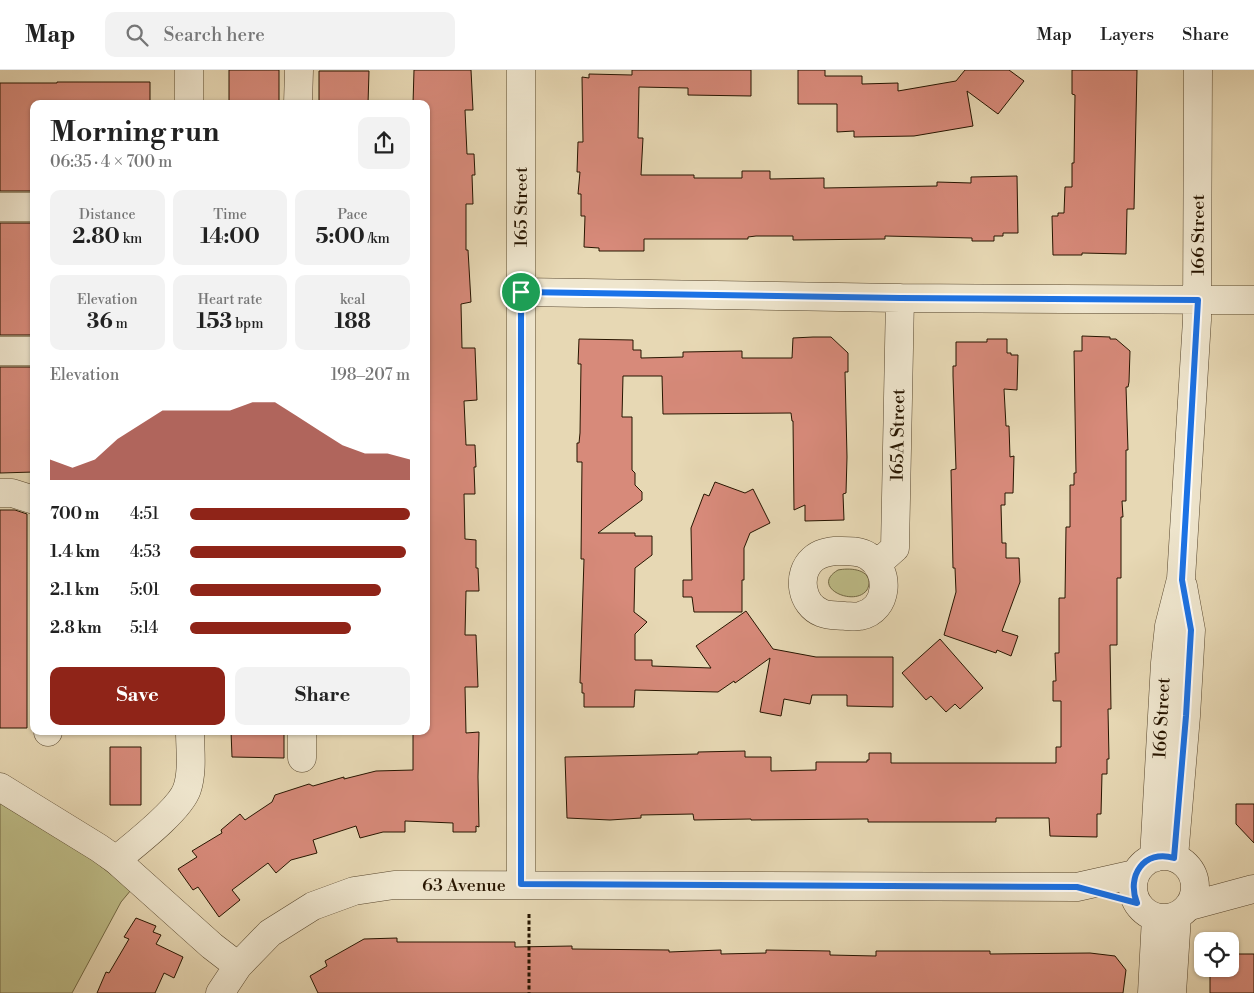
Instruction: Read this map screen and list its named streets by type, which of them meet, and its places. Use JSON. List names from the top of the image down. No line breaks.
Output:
{"streets":{"street":["165 Street","166 Street","165A Street","63 Avenue"]},"crossings":[["165 Street","63 Avenue"],["166 Street","63 Avenue"]],"page":{"header":"Map","search":"Search here","nav":["Map","Layers","Share"],"heading":["Morning run","06:35 · 4 × 700 m"],"stats":[["Distance","2.80 km"],["Time","14:00"],["Pace","5:00 /km"],["Elevation","36 m"],["Heart rate","153 bpm"],["kcal","188"]],"chart":["Elevation","198–207 m"],"list":[{"name":"700 m","note":"4:51"},{"name":"1.4 km","note":"4:53"},{"name":"2.1 km","note":"5:01"},{"name":"2.8 km","note":"5:14"}],"buttons":["Save","Share"]}}
